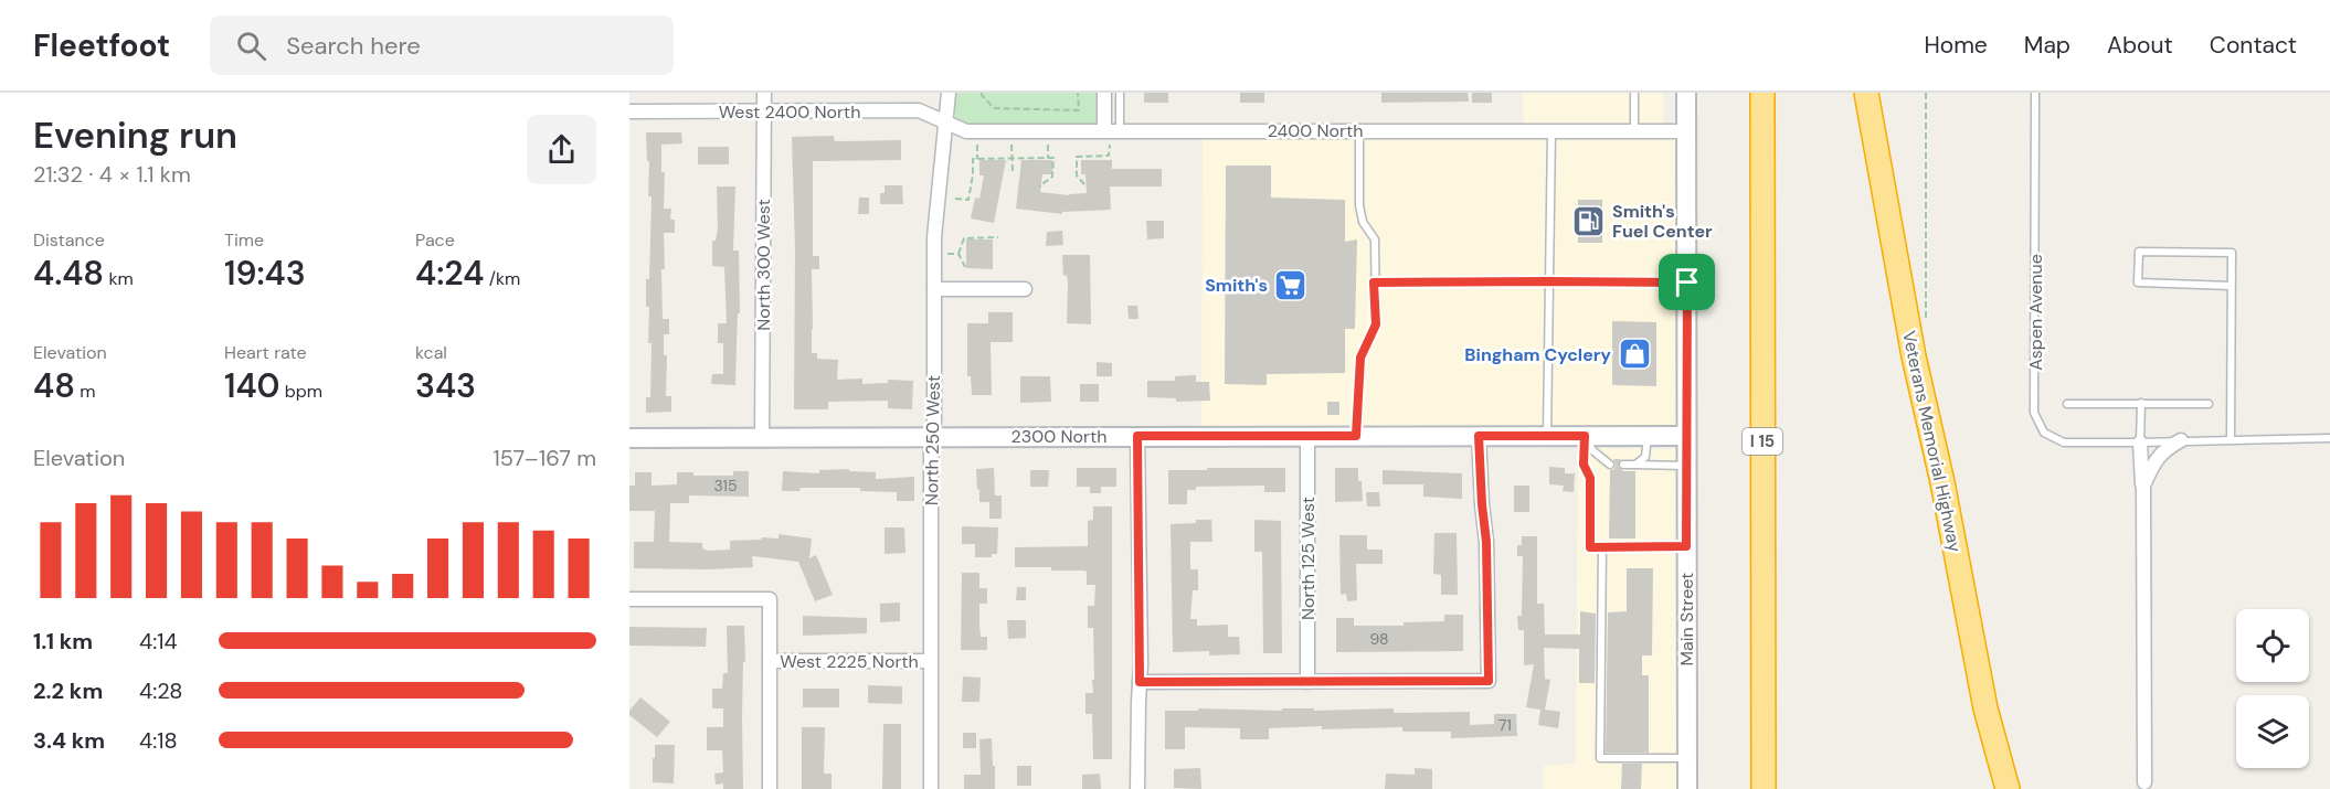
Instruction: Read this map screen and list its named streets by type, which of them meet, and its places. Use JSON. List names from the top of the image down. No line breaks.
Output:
{"streets":{"highway":["I 15","Veterans Memorial Highway"],"street":["West 2400 North","2400 North","North 300 West","2300 North","North 250 West","North 125 West","Main Street","West 2225 North"],"lane":["Aspen Avenue"]},"crossings":[["West 2400 North","2400 North"],["West 2400 North","North 300 West"],["West 2400 North","North 250 West"],["2400 North","North 250 West"],["2400 North","Main Street"],["North 300 West","2300 North"],["2300 North","North 250 West"],["2300 North","North 125 West"],["2300 North","Main Street"],["North 250 West","West 2225 North"]],"places":{"fuel station":["Smith's Fuel Center"],"supermarket":["Smith's"],"shop":["Bingham Cyclery"]},"house_numbers":["315","98","71"],"page":{"header":"Fleetfoot","search":"Search here","nav":["Home","Map","About","Contact"],"heading":["Evening run","21:32 · 4 × 1.1 km"],"stats":[["Distance","4.48 km"],["Time","19:43"],["Pace","4:24 /km"],["Elevation","48 m"],["Heart rate","140 bpm"],["kcal","343"]],"chart":["Elevation","157–167 m"],"list":[{"name":"1.1 km","note":"4:14"},{"name":"2.2 km","note":"4:28"},{"name":"3.4 km","note":"4:18"}]}}
